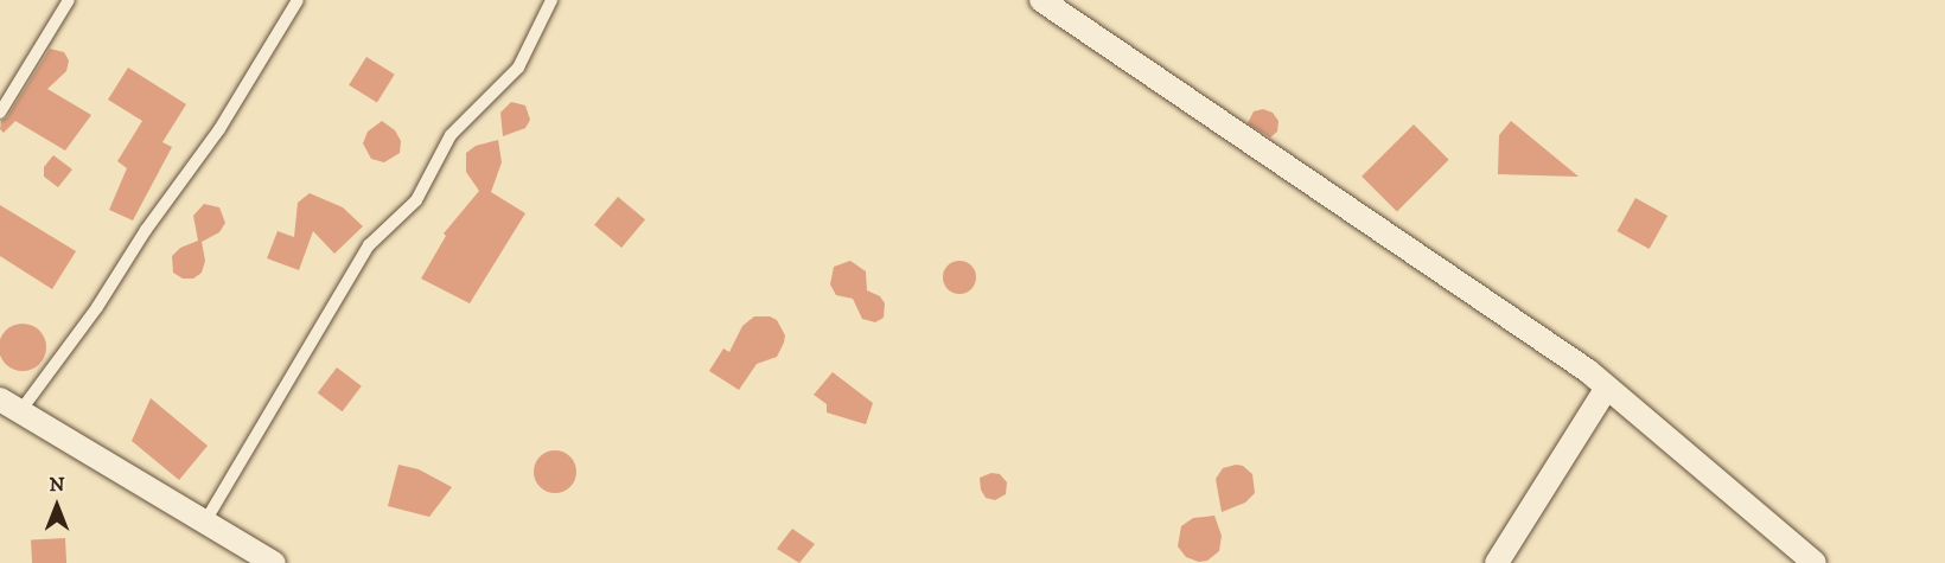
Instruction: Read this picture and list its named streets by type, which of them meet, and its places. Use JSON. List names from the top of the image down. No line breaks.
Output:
{"north":"top"}
